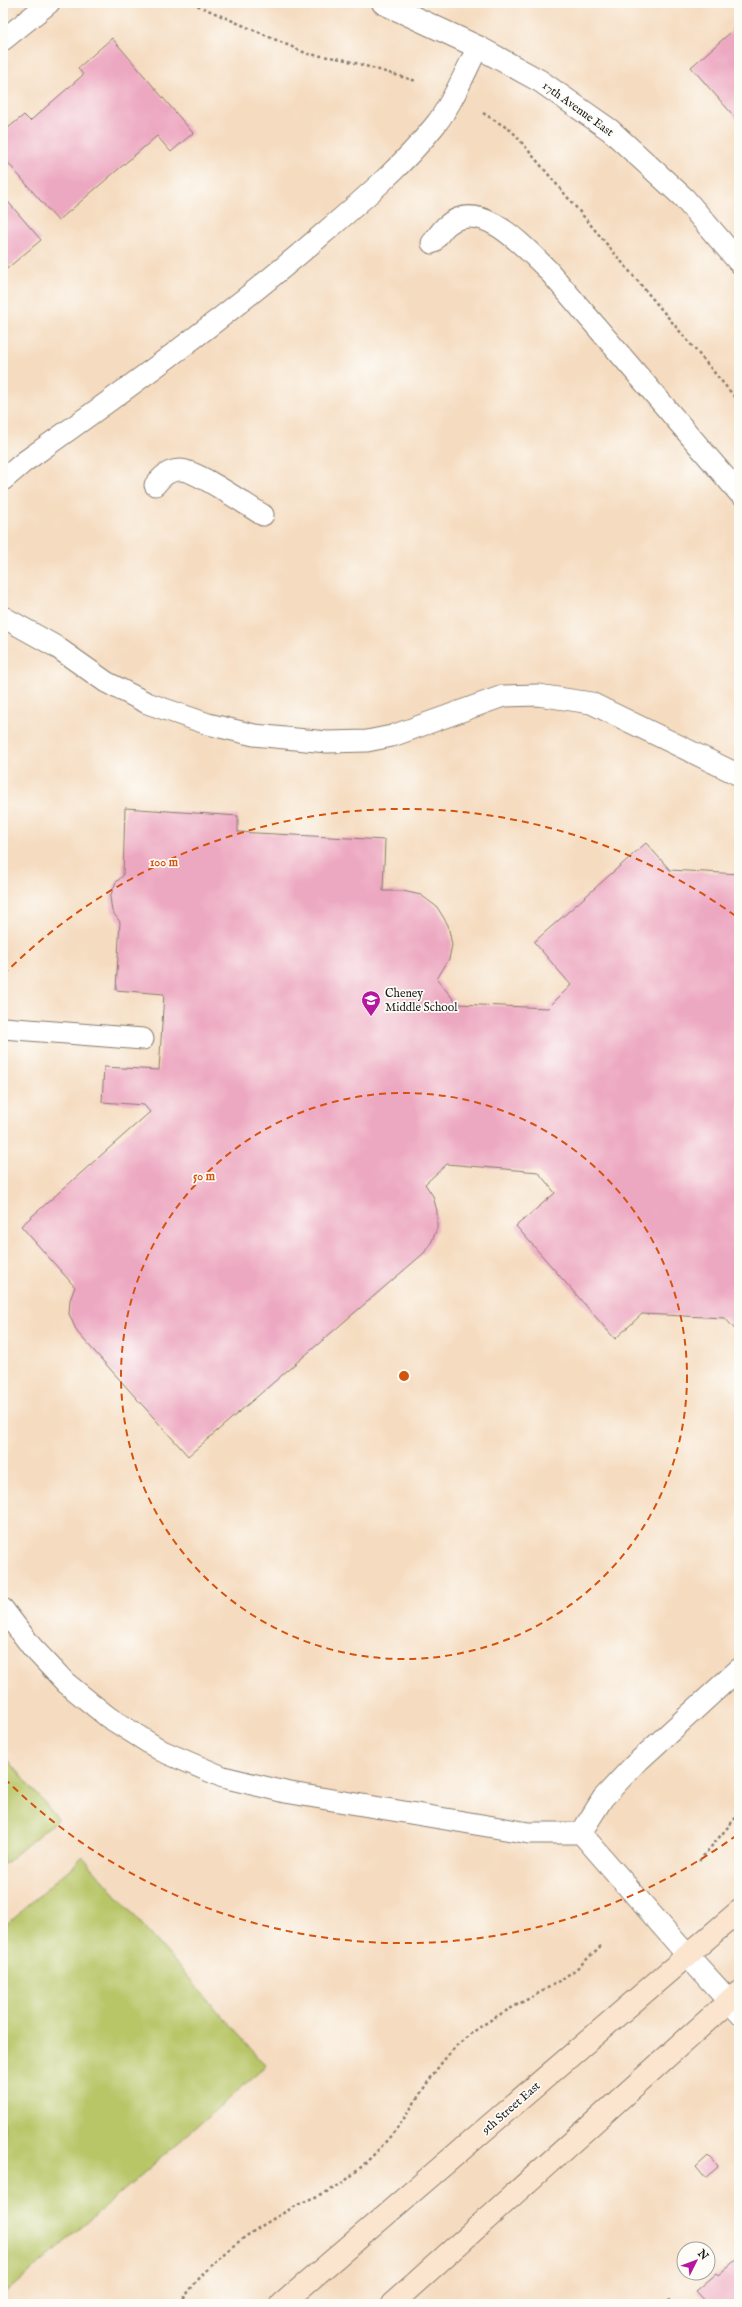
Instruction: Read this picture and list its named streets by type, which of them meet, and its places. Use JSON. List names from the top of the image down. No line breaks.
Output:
{"streets":{"main road":["9th Street East"],"street":["17th Avenue East"]},"places":{"school or university":["Cheney Middle School"]},"north":"top right","rings":["100 m","50 m"]}
